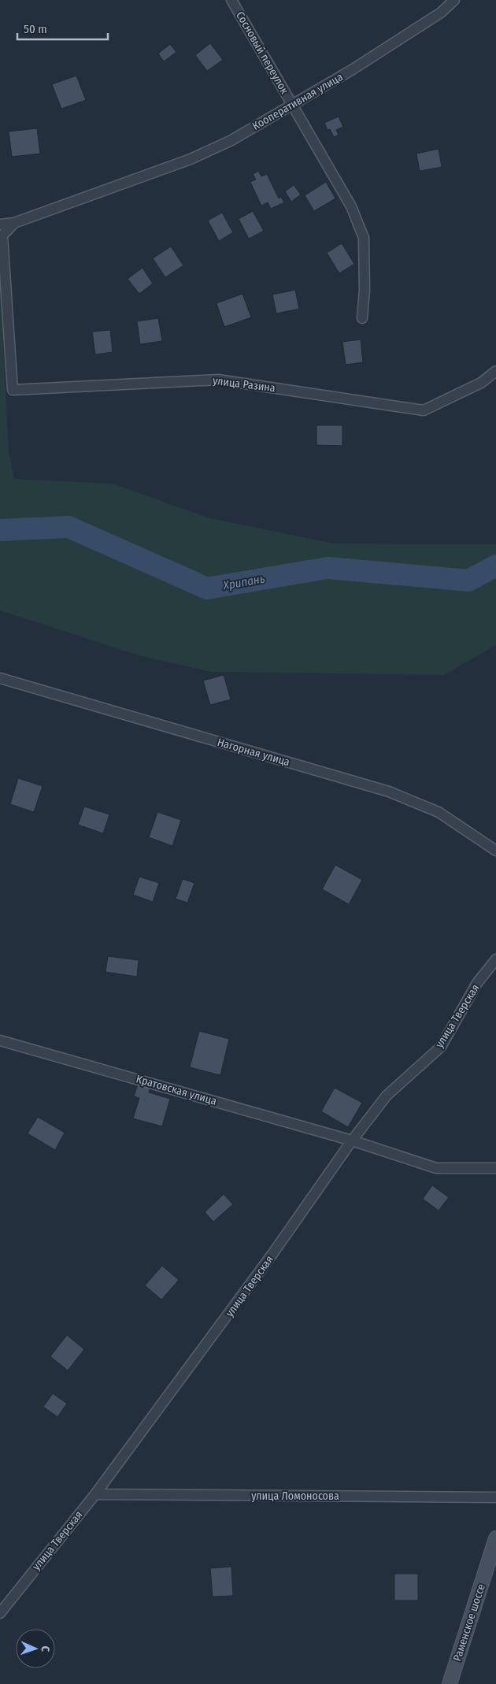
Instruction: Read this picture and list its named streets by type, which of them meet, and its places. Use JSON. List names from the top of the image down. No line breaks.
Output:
{"streets":{"main road":["Раменское шоссе"],"street":["Сосновый переулок","Кооперативная улица","улица Разина","Нагорная улица","улица Тверская","Кратовская улица","улица Ломоносова"]},"crossings":[["Сосновый переулок","Кооперативная улица"],["Кооперативная улица","улица Разина"],["улица Тверская","Кратовская улица"],["улица Тверская","улица Ломоносова"]],"water":["Хрипань"],"scale_bar":"50 m","north":"right"}
